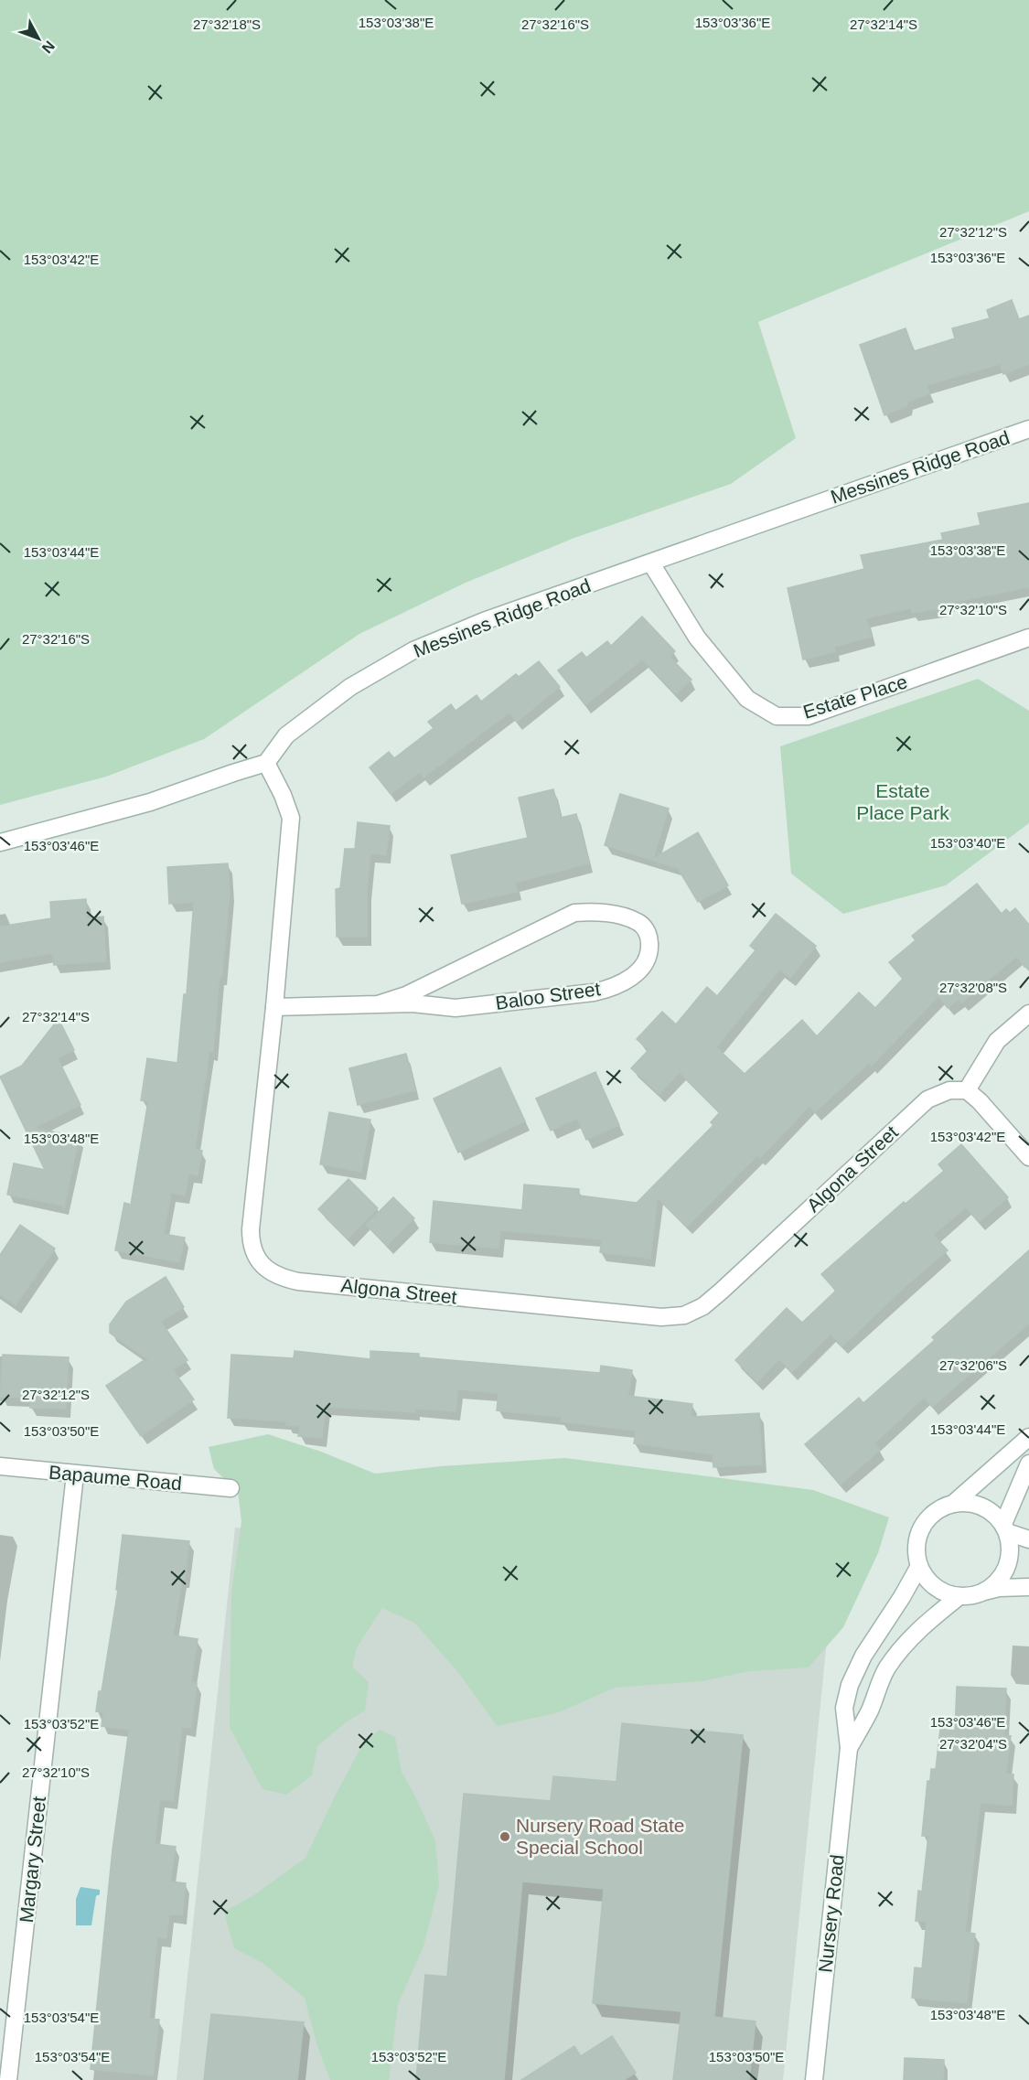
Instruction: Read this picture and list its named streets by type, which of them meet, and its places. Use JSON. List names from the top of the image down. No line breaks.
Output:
{"streets":{"street":["Messines Ridge Road","Estate Place","Baloo Street","Algona Street","Bapaume Road","Margary Street","Nursery Road"]},"crossings":[["Messines Ridge Road","Estate Place"],["Messines Ridge Road","Algona Street"],["Baloo Street","Algona Street"],["Bapaume Road","Margary Street"]],"parks":["Estate Place Park"],"places":["Nursery Road State Special School"],"north":"bottom right","coordinates":["153°03'38\"E","153°03'36\"E","27°32'16\"S","27°32'18\"S","27°32'14\"S","27°32'12\"S","153°03'42\"E","153°03'44\"E","27°32'10\"S","153°03'40\"E","153°03'46\"E","27°32'08\"S","153°03'48\"E","27°32'06\"S","153°03'50\"E","153°03'52\"E","27°32'04\"S","153°03'54\"E"]}
